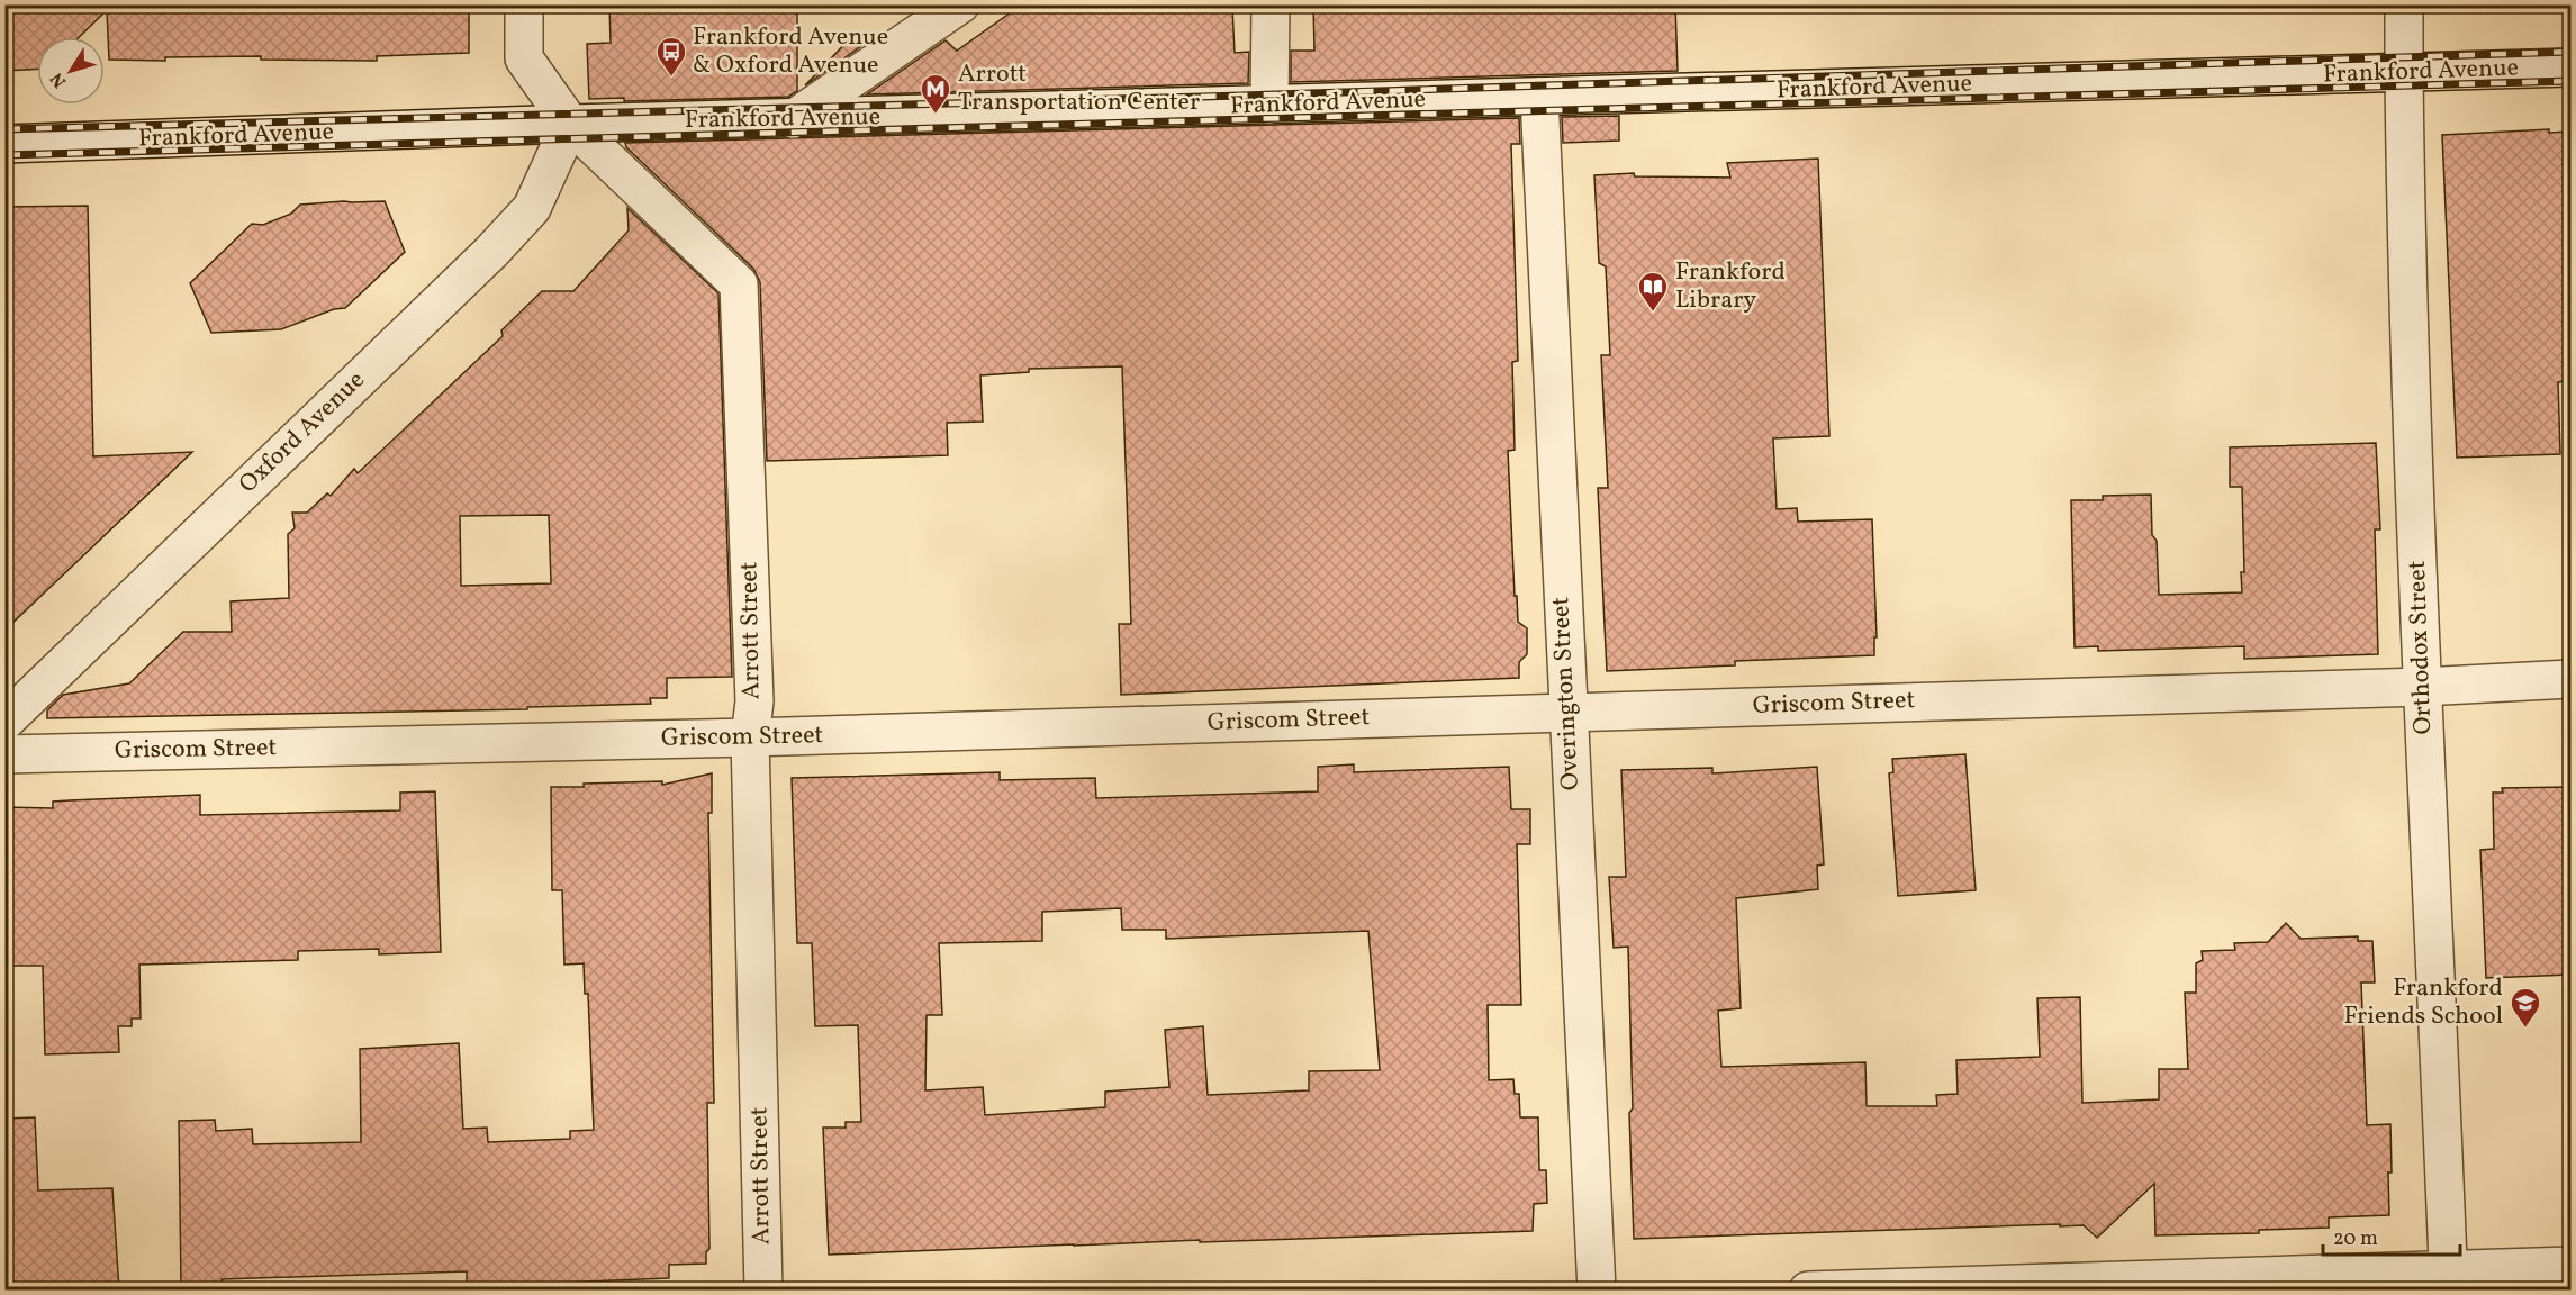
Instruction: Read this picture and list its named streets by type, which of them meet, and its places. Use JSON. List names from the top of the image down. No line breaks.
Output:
{"streets":{"street":["Frankford Avenue","Oxford Avenue","Arrott Street","Orthodox Street","Overington Street","Griscom Street"]},"crossings":[["Frankford Avenue","Oxford Avenue"],["Frankford Avenue","Arrott Street"],["Frankford Avenue","Orthodox Street"],["Frankford Avenue","Overington Street"],["Oxford Avenue","Arrott Street"],["Arrott Street","Griscom Street"],["Orthodox Street","Griscom Street"],["Overington Street","Griscom Street"]],"places":{"bus stop":["Frankford Avenue & Oxford Avenue"],"metro station":["Arrott Transportation Center"],"library":["Frankford Library"],"school or university":["Frankford Friends School"]},"scale_bar":"20 m","north":"bottom left"}
